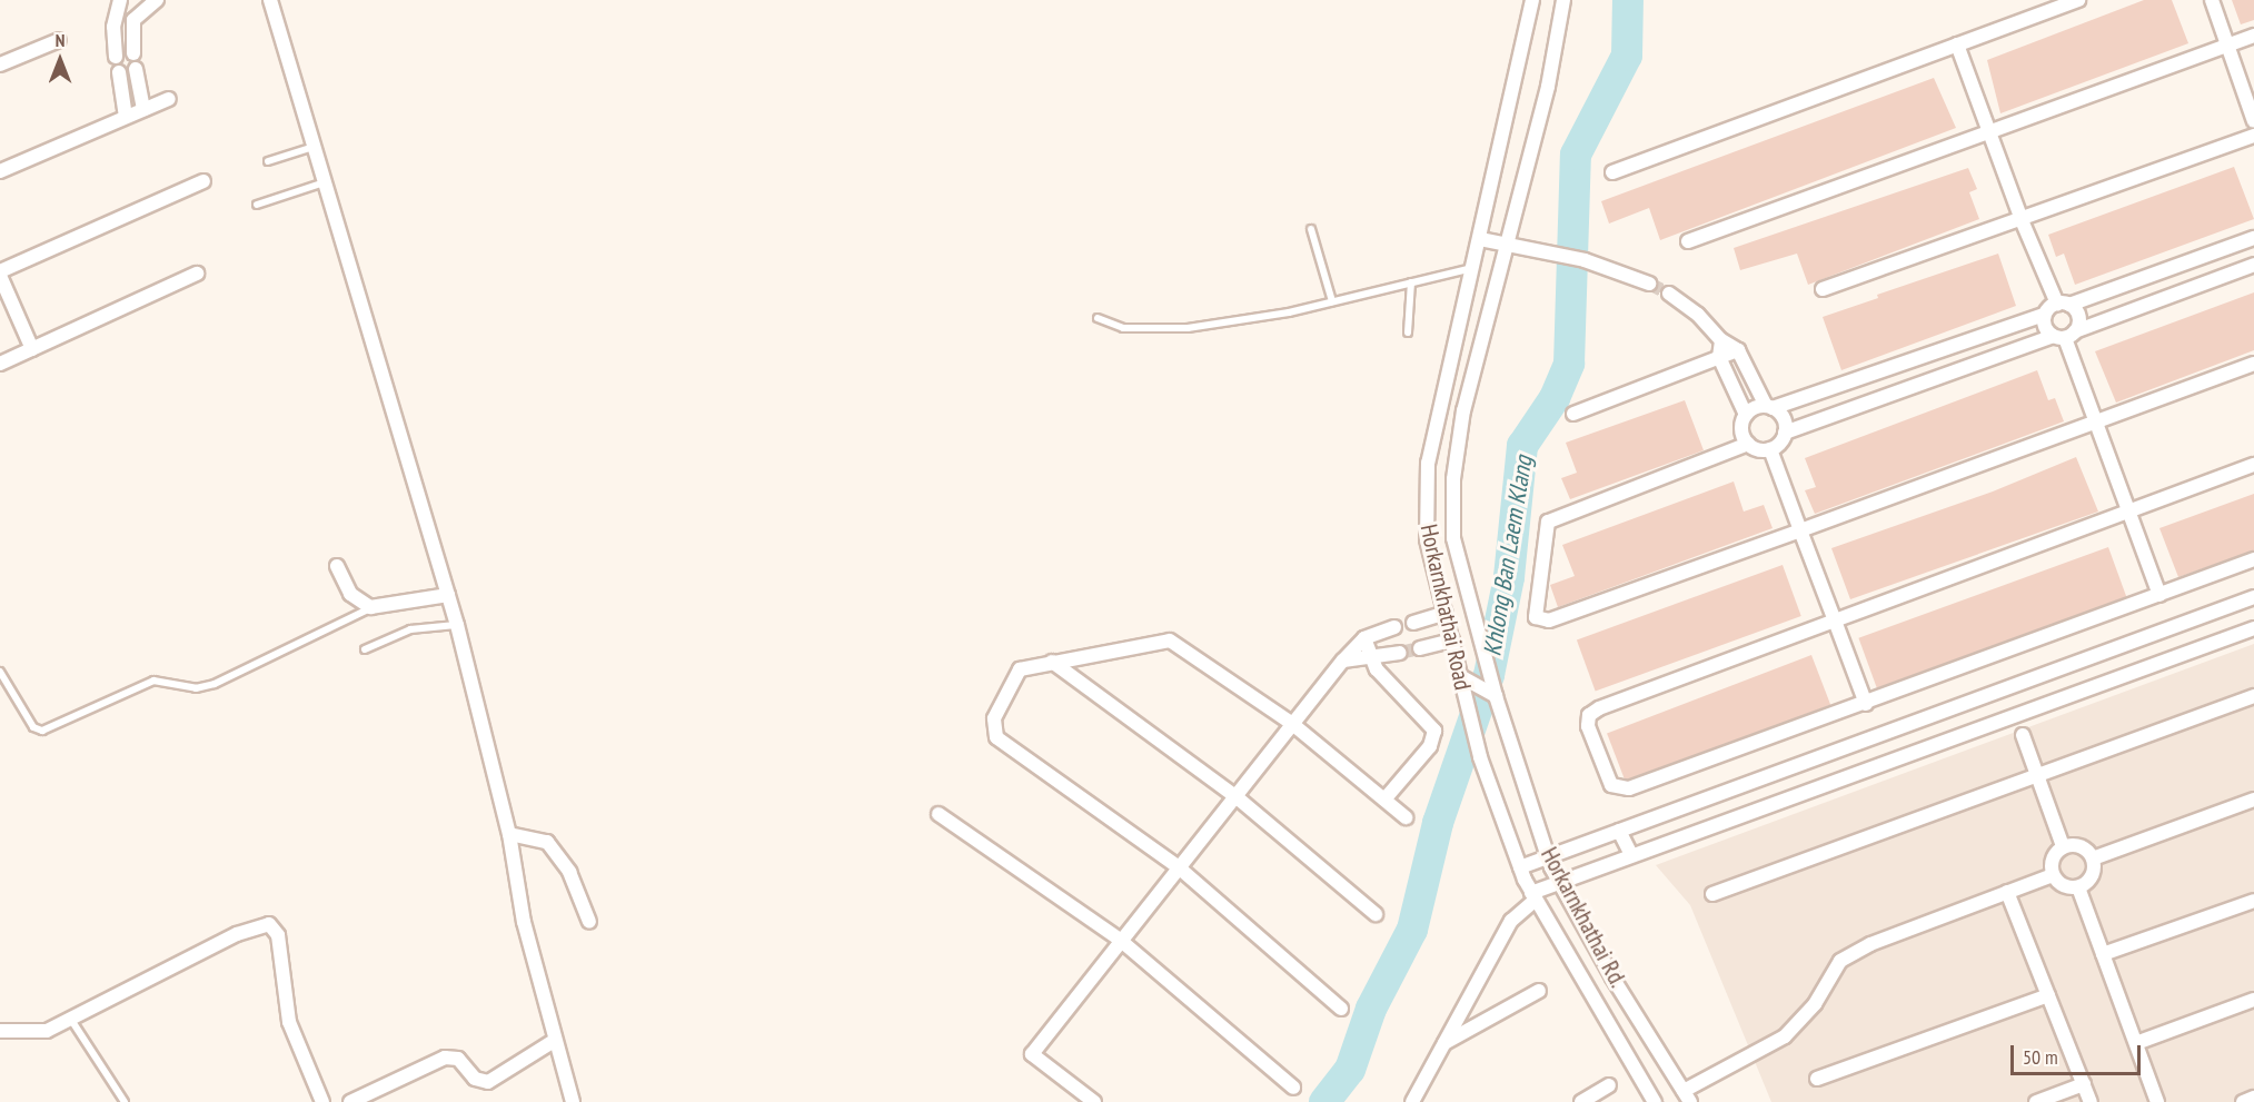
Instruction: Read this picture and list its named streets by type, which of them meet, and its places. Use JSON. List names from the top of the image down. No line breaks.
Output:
{"streets":{"street":["Horkarnkhathai Road","Horkarnkhathai Rd."]},"crossings":[["Horkarnkhathai Road","Horkarnkhathai Rd."]],"water":["Khlong Ban Laem Klang"],"scale_bar":"50 m","north":"top"}
